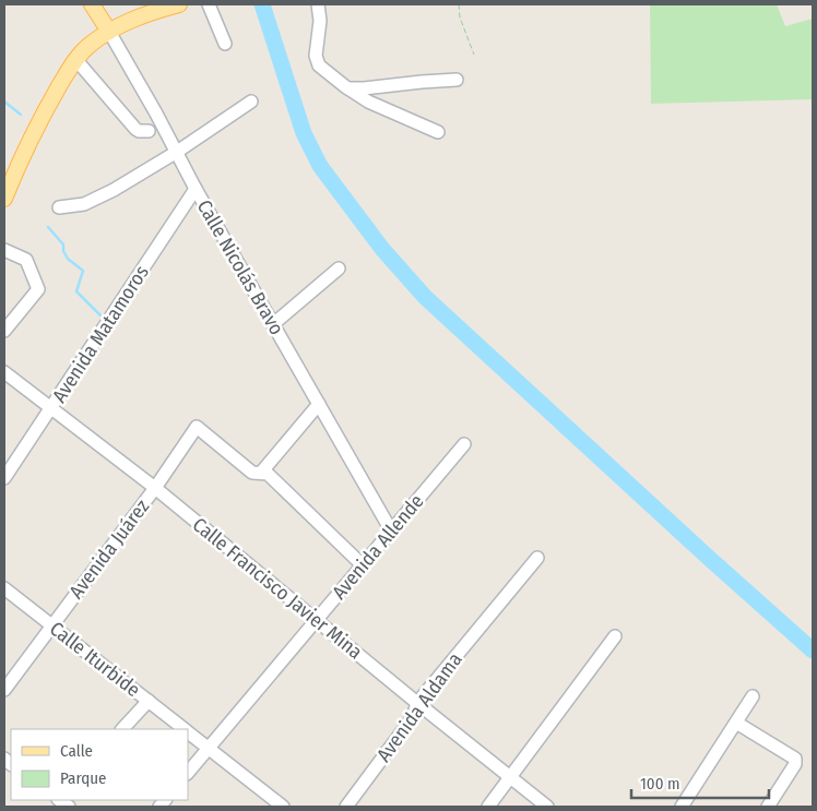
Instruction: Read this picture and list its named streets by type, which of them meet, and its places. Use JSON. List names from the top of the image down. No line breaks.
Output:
{"streets":{"main road":["Calle Nicolás Bravo"],"street":["Avenida Matamoros","Avenida Allende","Avenida Juárez","Calle Francisco Javier Mina","Calle Iturbide","Avenida Aldama"]},"crossings":[["Calle Nicolás Bravo","Avenida Matamoros"],["Calle Nicolás Bravo","Avenida Allende"],["Avenida Matamoros","Calle Francisco Javier Mina"],["Avenida Allende","Calle Francisco Javier Mina"],["Avenida Allende","Calle Iturbide"],["Avenida Juárez","Calle Francisco Javier Mina"],["Avenida Juárez","Calle Iturbide"],["Calle Francisco Javier Mina","Avenida Aldama"]],"legend":["Calle","Parque"],"scale_bar":"100 m"}
